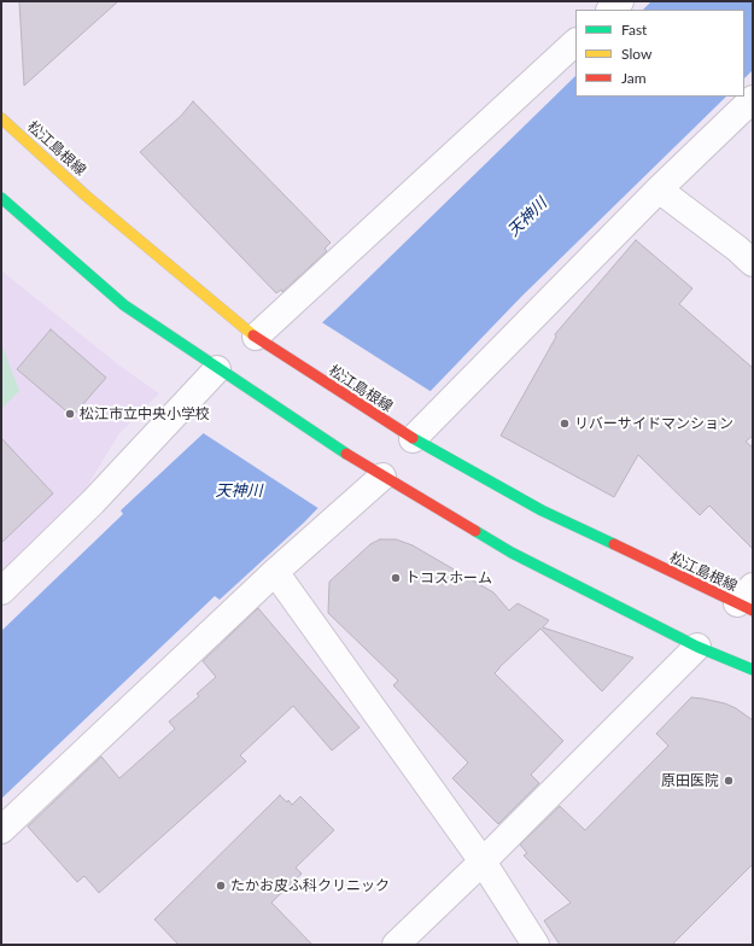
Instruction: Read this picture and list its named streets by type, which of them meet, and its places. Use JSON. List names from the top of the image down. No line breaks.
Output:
{"streets":{"main road":["松江島根線"]},"water":["天神川"],"places":["松江市立中央小学校","リバーサイドマンション","トコスホーム","原田医院","たかお皮ふ科クリニック"],"legend":["Fast","Slow","Jam"]}
